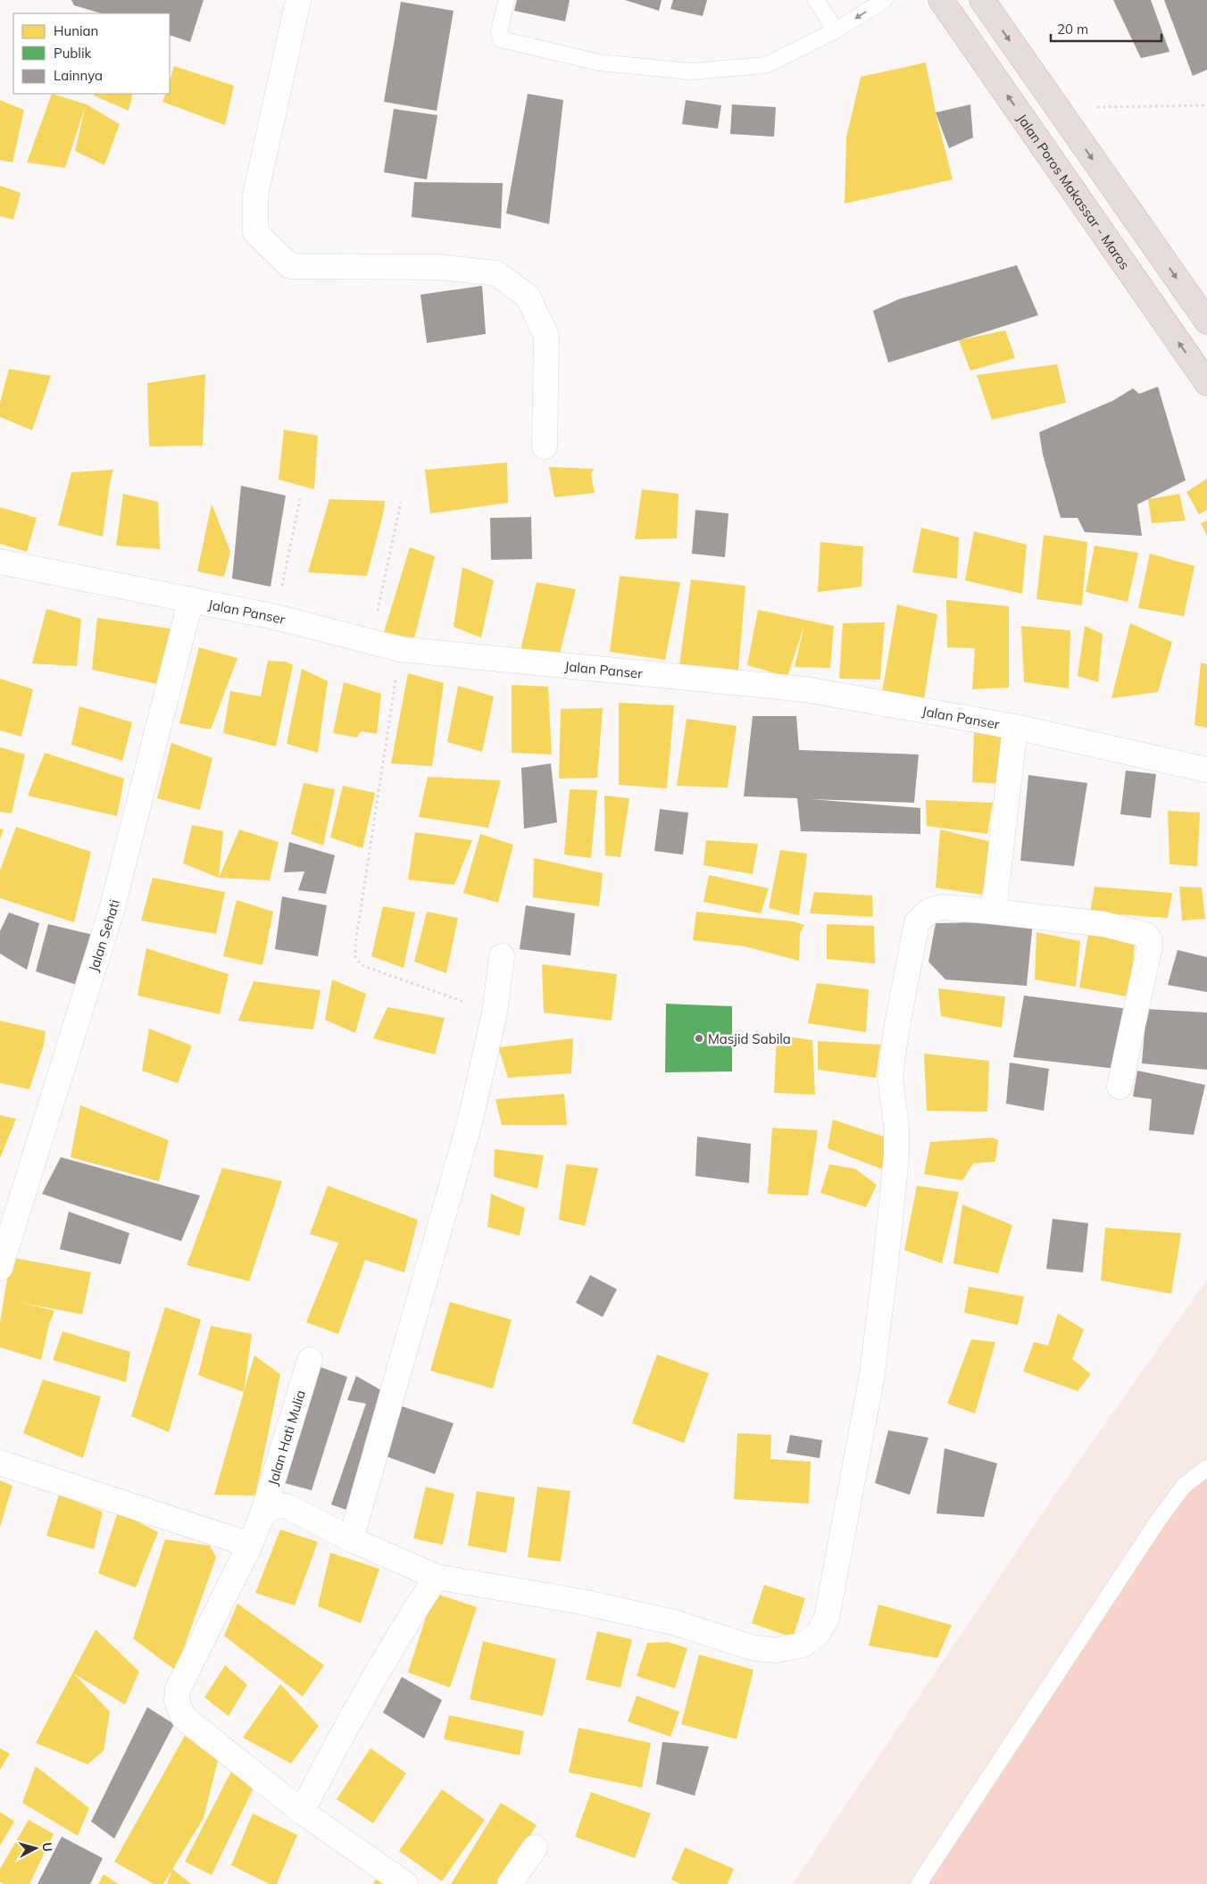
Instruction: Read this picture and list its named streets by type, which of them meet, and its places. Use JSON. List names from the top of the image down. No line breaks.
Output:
{"streets":{"highway":["Jalan Poros Makassar - Maros"],"street":["Jalan Panser","Jalan Sehati","Jalan Hati Mulia"]},"crossings":[["Jalan Panser","Jalan Sehati"]],"places":["Masjid Sabila"],"legend":["Hunian","Publik","Lainnya"],"scale_bar":"20 m","north":"right"}
